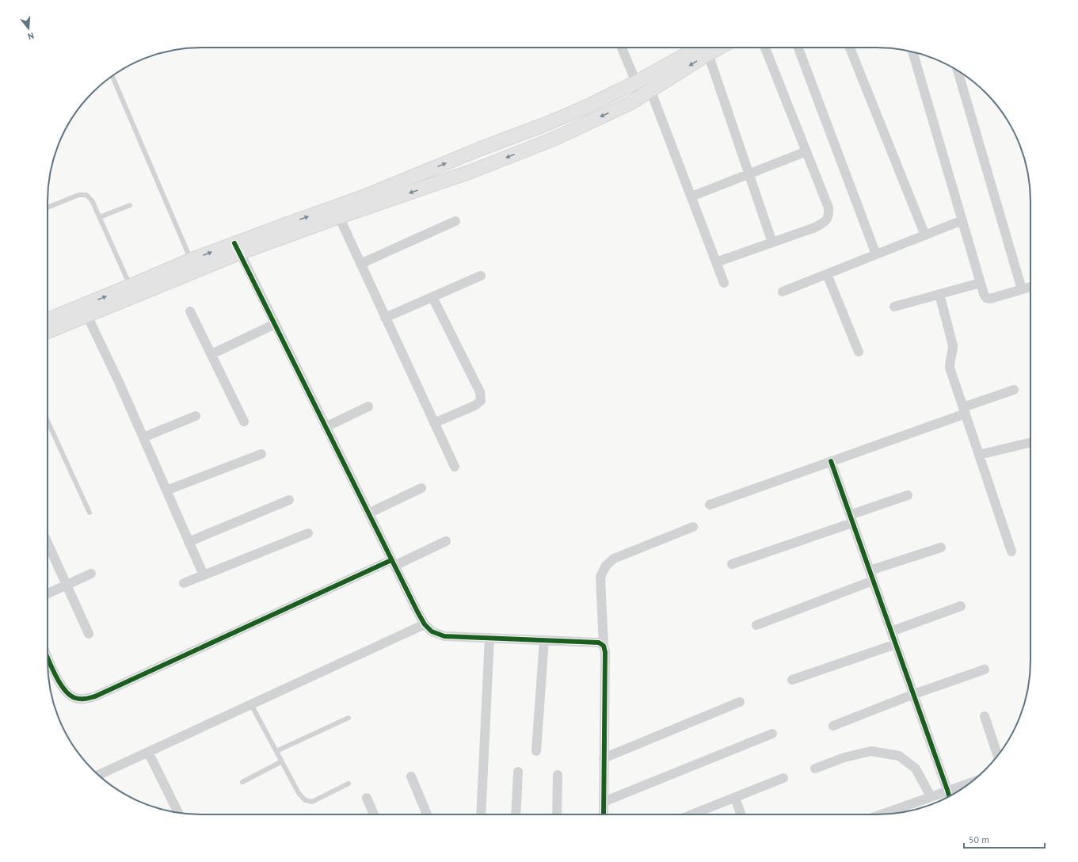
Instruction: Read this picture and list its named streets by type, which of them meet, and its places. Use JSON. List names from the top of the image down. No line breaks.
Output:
{"scale_bar":"50 m","north":"bottom"}
